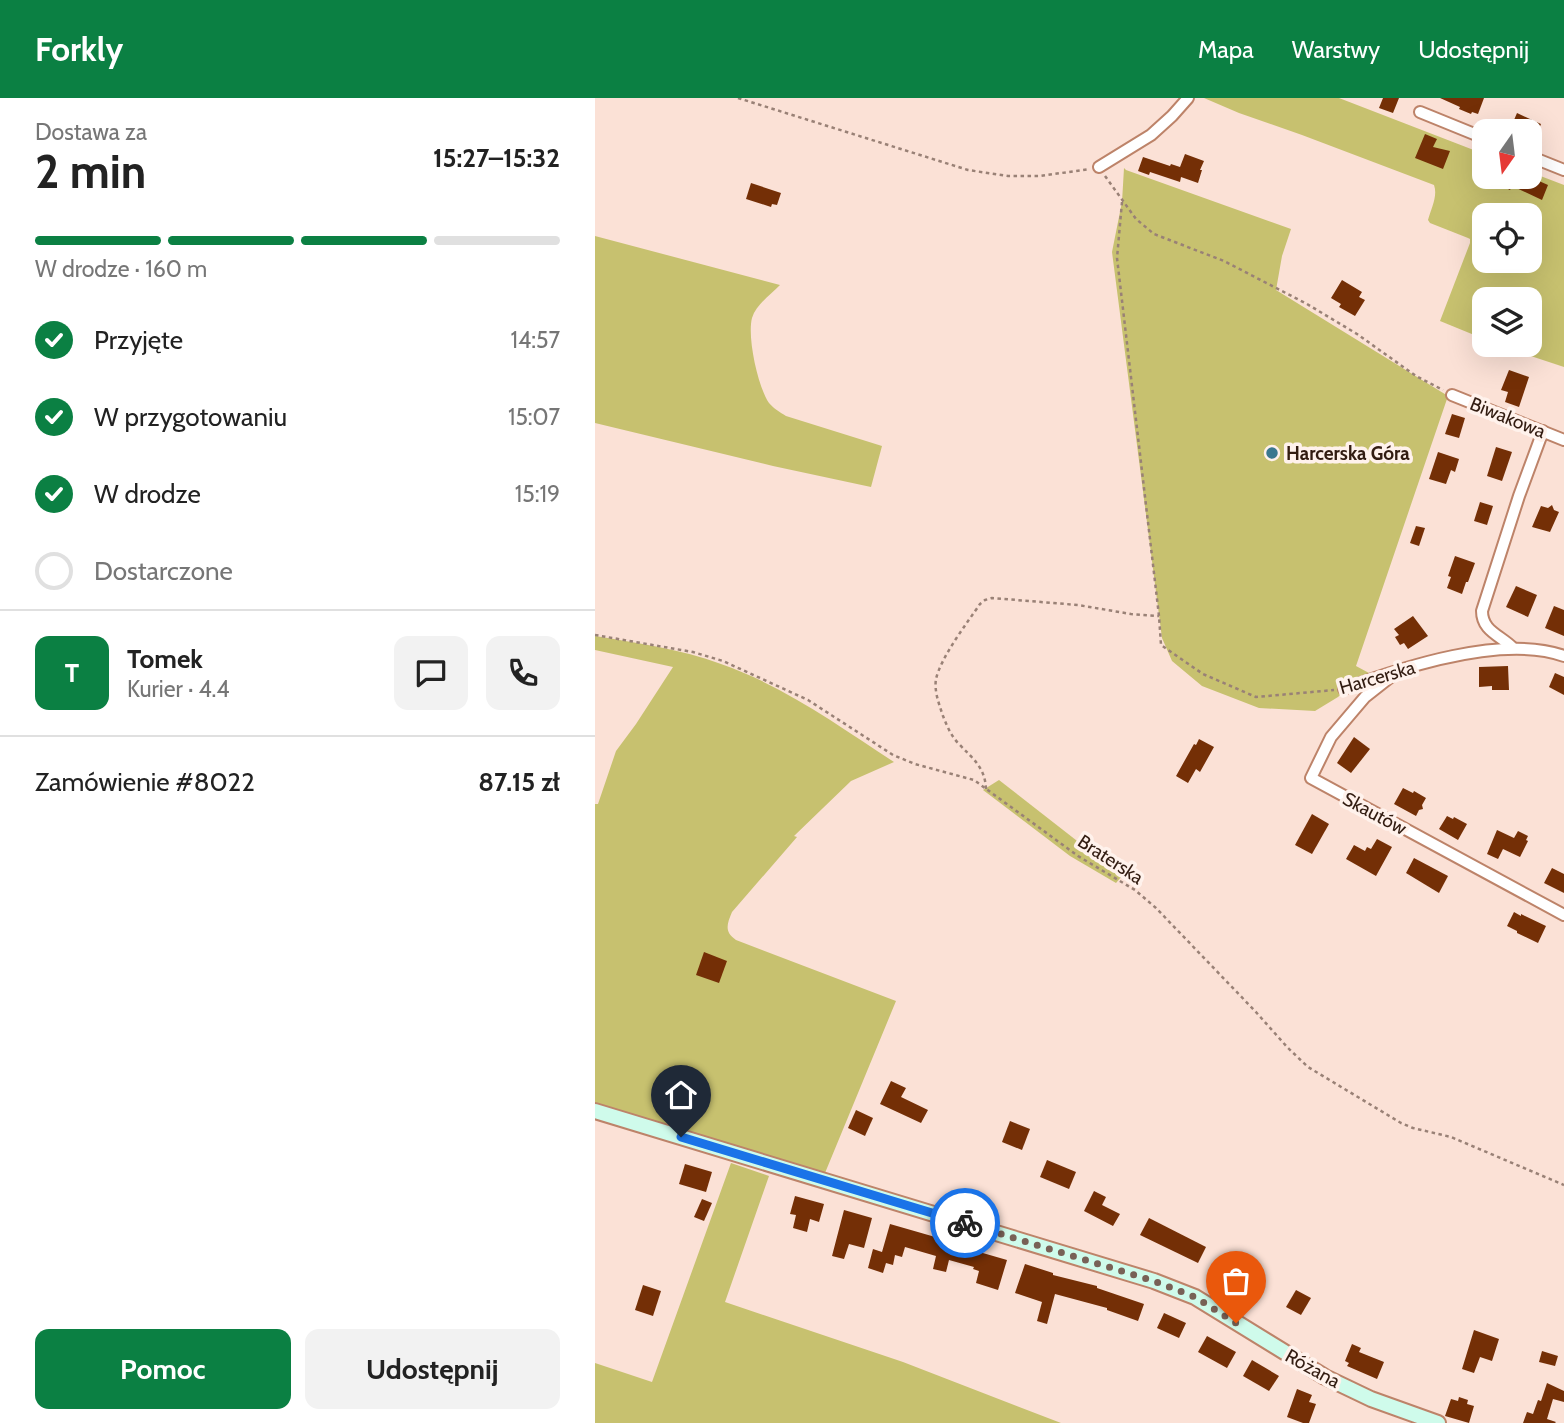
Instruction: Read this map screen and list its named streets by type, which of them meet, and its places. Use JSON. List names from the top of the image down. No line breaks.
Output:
{"streets":{"street":["Biwakowa","Harcerska","Skautów","Różana"],"path":["Braterska"]},"crossings":[["Harcerska","Skautów"]],"places":["Harcerska Góra"],"north":"bottom","page":{"header":"Forkly","nav":["Mapa","Warstwy","Udostępnij"],"heading":["2 min","Dostawa za","15:27–15:32"],"panel":["Tomek","Kurier · 4.4","Zamówienie #8022","87.15 zł"],"bar":"W drodze · 160 m","list":[["Przyjęte","14:57"],["W przygotowaniu","15:07"],["W drodze","15:19"],"Dostarczone"],"round":"T","buttons":["Pomoc","Udostępnij"]}}
